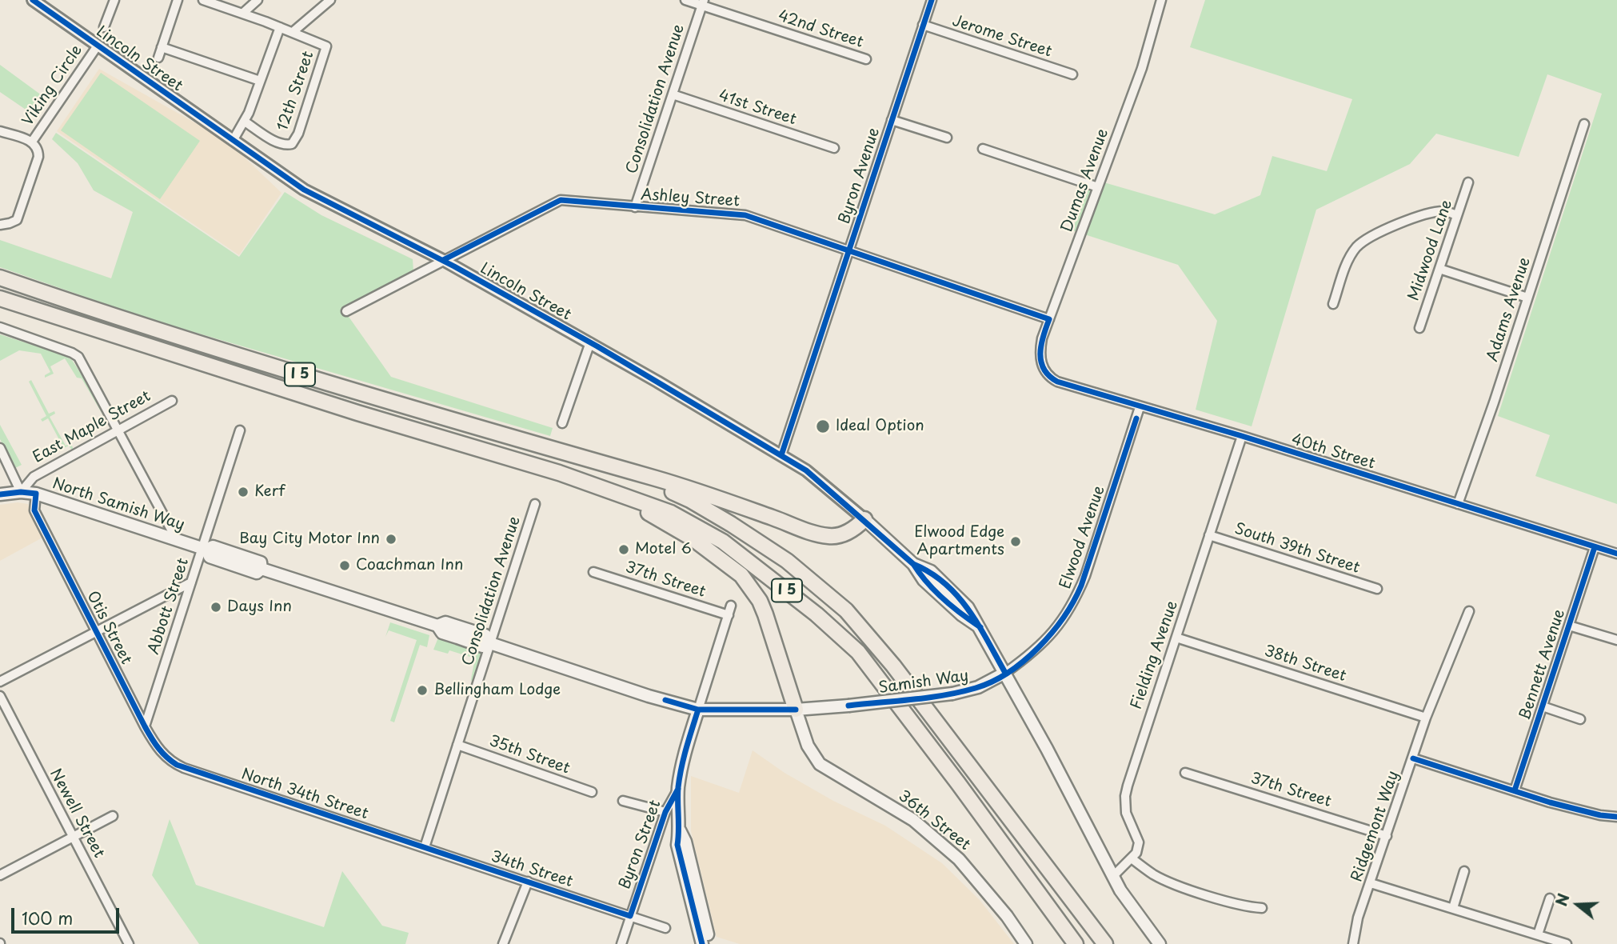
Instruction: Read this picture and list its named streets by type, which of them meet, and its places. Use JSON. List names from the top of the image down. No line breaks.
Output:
{"streets":{"highway":["I 5"],"main road":["Lincoln Street","North Samish Way","Samish Way","36th Street"],"street":["42nd Street","Jerome Street","Viking Circle","12th Street","Consolidation Avenue","41st Street","Byron Avenue","Dumas Avenue","Ashley Street","Midwood Lane","Adams Avenue","East Maple Street","40th Street","Elwood Avenue","South 39th Street","37th Street","Abbott Street","Otis Street","Fielding Avenue","38th Street","Bennett Avenue","35th Street","North 34th Street","Newell Street","Ridgemont Way","Byron Street","34th Street"]},"crossings":[["42nd Street","Consolidation Avenue"],["Jerome Street","Byron Avenue"],["Lincoln Street","Viking Circle"],["Lincoln Street","Byron Avenue"],["Lincoln Street","Ashley Street"],["Lincoln Street","Elwood Avenue"],["Lincoln Street","Samish Way"],["Consolidation Avenue","41st Street"],["Consolidation Avenue","Ashley Street"],["Consolidation Avenue","North Samish Way"],["Consolidation Avenue","Samish Way"],["Consolidation Avenue","35th Street"],["Consolidation Avenue","North 34th Street"],["Consolidation Avenue","34th Street"],["Byron Avenue","Ashley Street"],["Dumas Avenue","Ashley Street"],["Dumas Avenue","40th Street"],["Adams Avenue","40th Street"],["East Maple Street","North Samish Way"],["40th Street","Elwood Avenue"],["40th Street","Fielding Avenue"],["40th Street","Bennett Avenue"],["North Samish Way","Abbott Street"],["North Samish Way","Otis Street"],["North Samish Way","Samish Way"],["Elwood Avenue","Samish Way"],["South 39th Street","Fielding Avenue"],["37th Street","Ridgemont Way"],["Abbott Street","Otis Street"],["Otis Street","North 34th Street"],["Fielding Avenue","38th Street"],["38th Street","Ridgemont Way"],["Samish Way","36th Street"],["North 34th Street","34th Street"],["Byron Street","34th Street"]],"places":["Ideal Option","Kerf","Bay City Motor Inn","Elwood Edge Apartments","Motel 6","Coachman Inn","Days Inn","Bellingham Lodge"],"scale_bar":"100 m","north":"left"}
